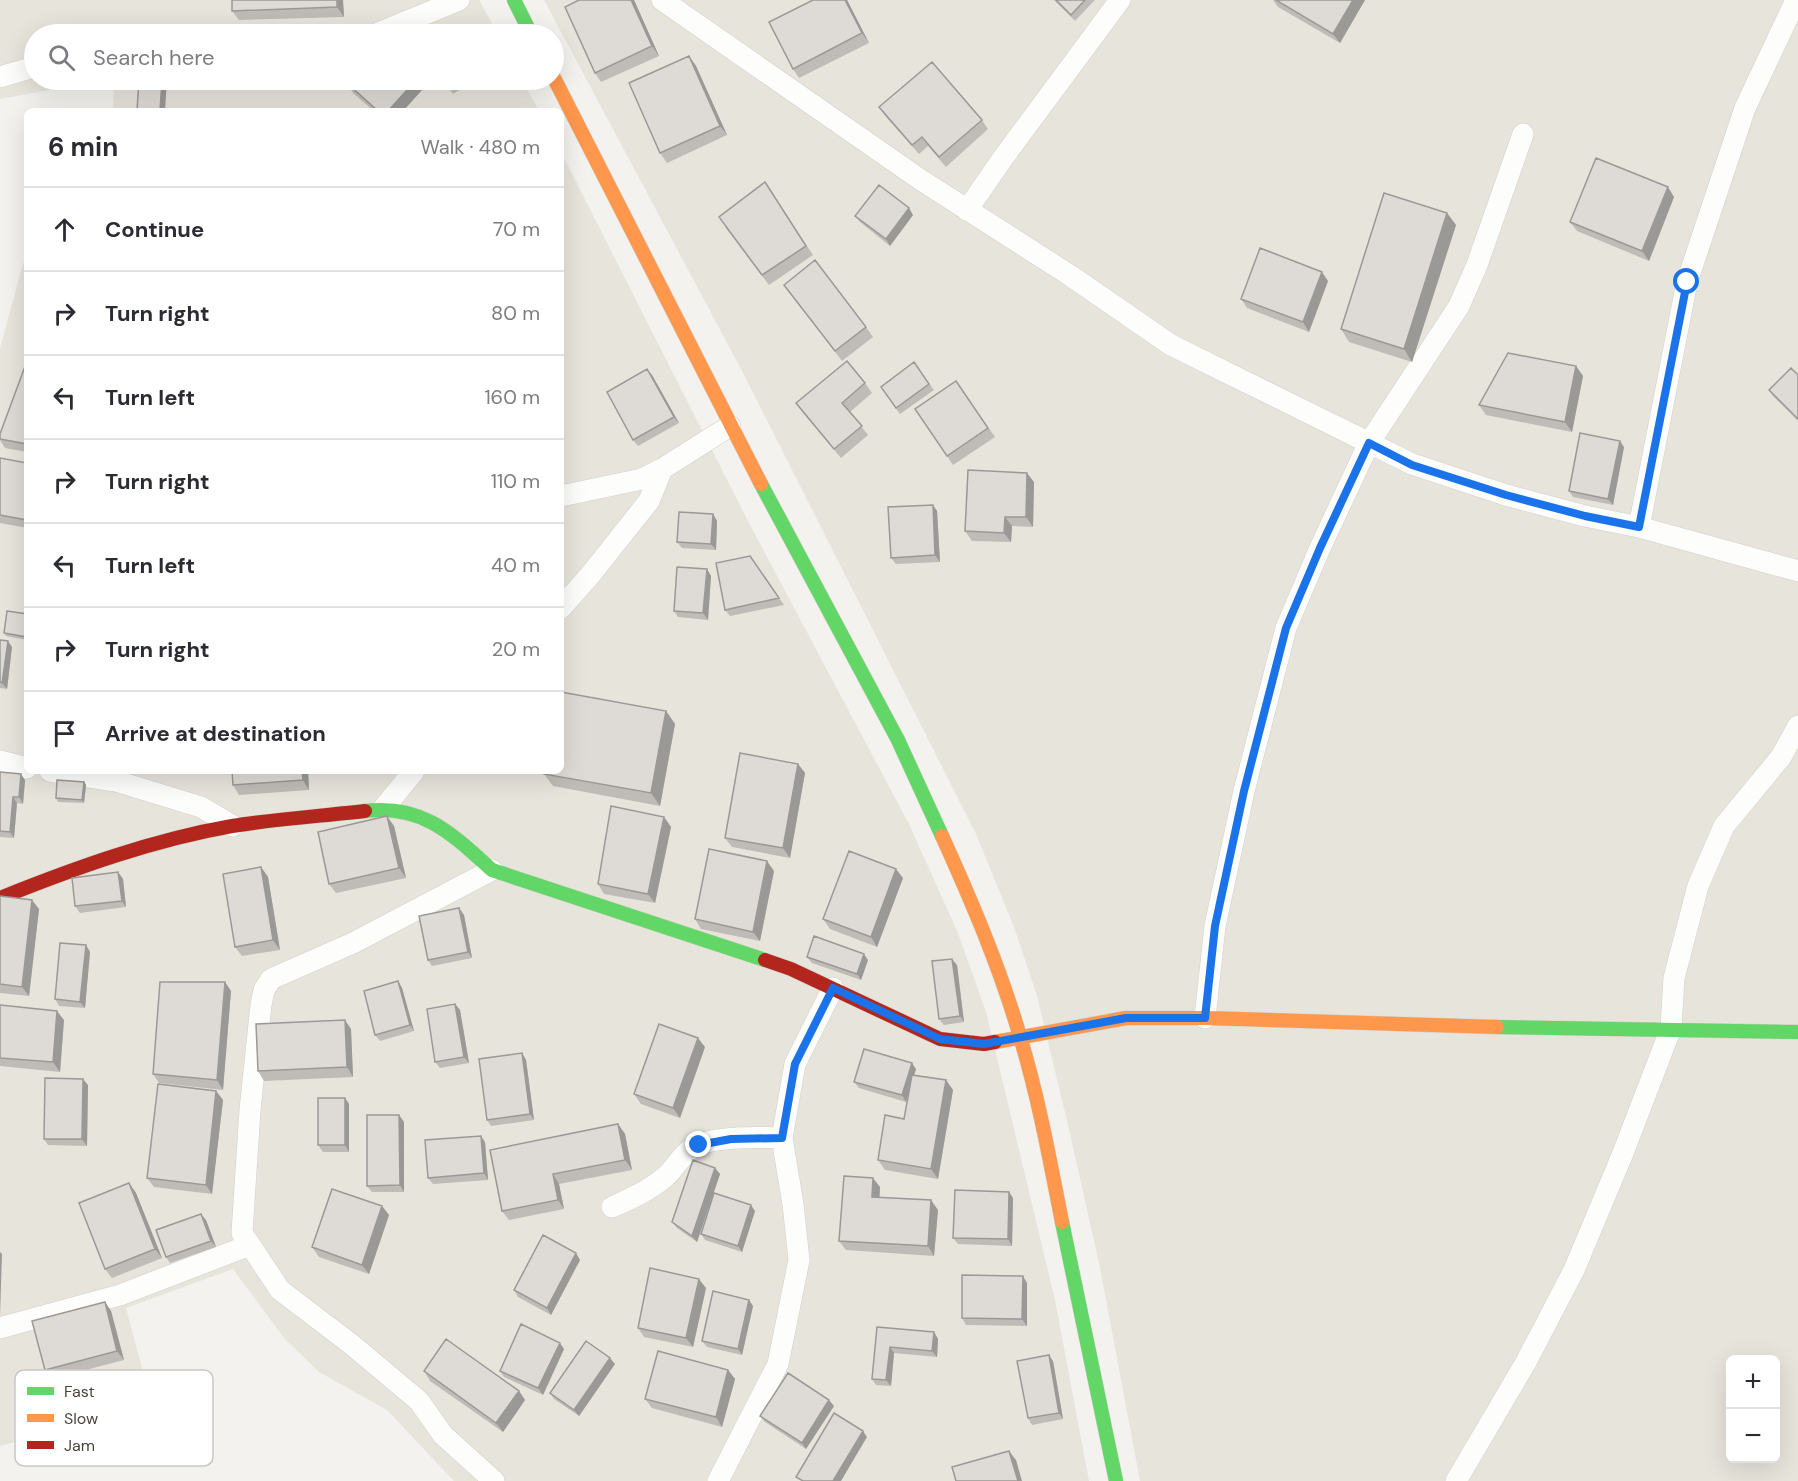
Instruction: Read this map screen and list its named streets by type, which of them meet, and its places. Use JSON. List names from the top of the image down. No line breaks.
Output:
{"legend":["Fast","Slow","Jam"],"page":{"search":"Search here","heading":["6 min","Walk · 480 m"],"list":[["Continue","70 m"],["Turn right","80 m"],["Turn left","160 m"],["Turn right","110 m"],["Turn left","40 m"],["Turn right","20 m"],"Arrive at destination"],"map_buttons":["+","−"]}}
